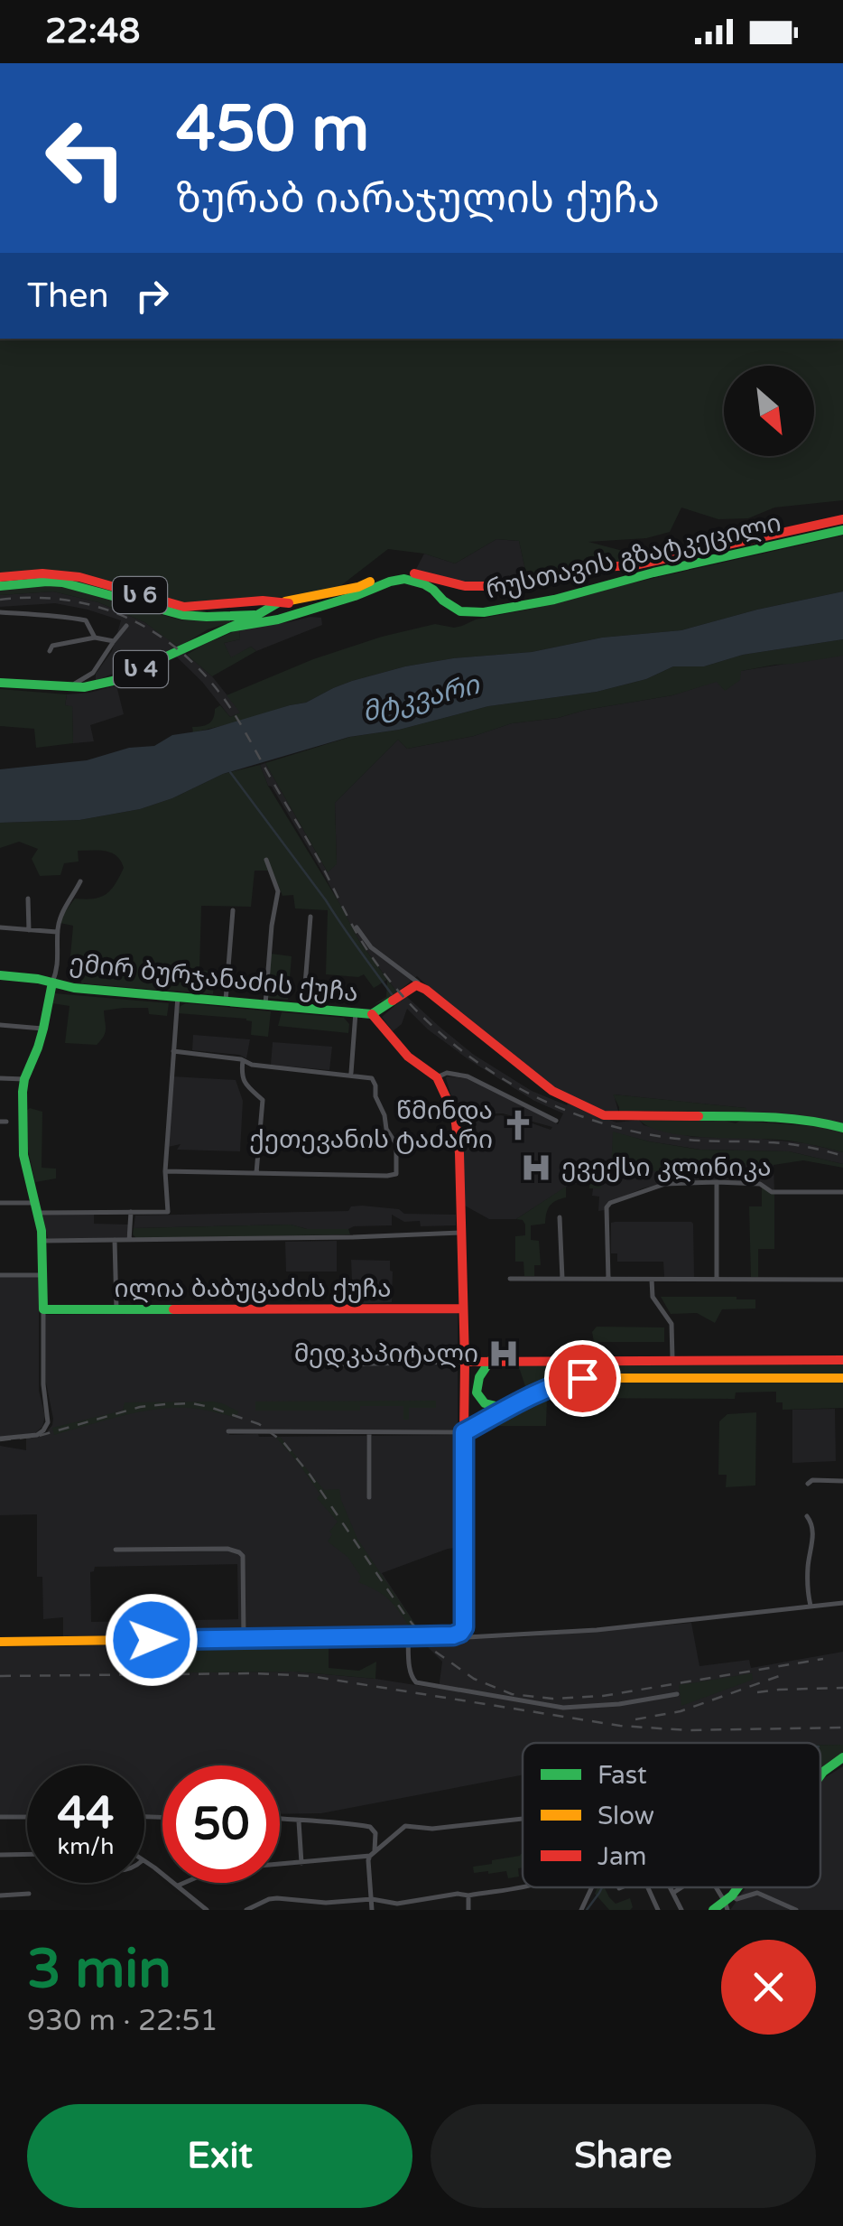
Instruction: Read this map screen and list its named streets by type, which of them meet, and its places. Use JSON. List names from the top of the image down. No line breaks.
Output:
{"streets":{"main road":["რუსთავის გზატკეცილი","ს 6","ს 4","ემირ ბურჯანაძის ქუჩა","ილია ბაბუცაძის ქუჩა"]},"crossings":[["რუსთავის გზატკეცილი","ს 6"]],"water":["მტკვარი"],"places":{"church":["წმინდა ქეთევანის ტაძარი"],"hospital":["ევექსი კლინიკა","მედკაპიტალი"]},"legend":["Fast","Slow","Jam"],"north":"bottom right","page":{"status":"22:48","turn":["450 m","ზურაბ იარაჯულის ქუჩა"],"then":"Then","speed":"44 km/h","limit":"50","heading":["3 min","930 m · 22:51"],"buttons":["Exit","Share"]}}
